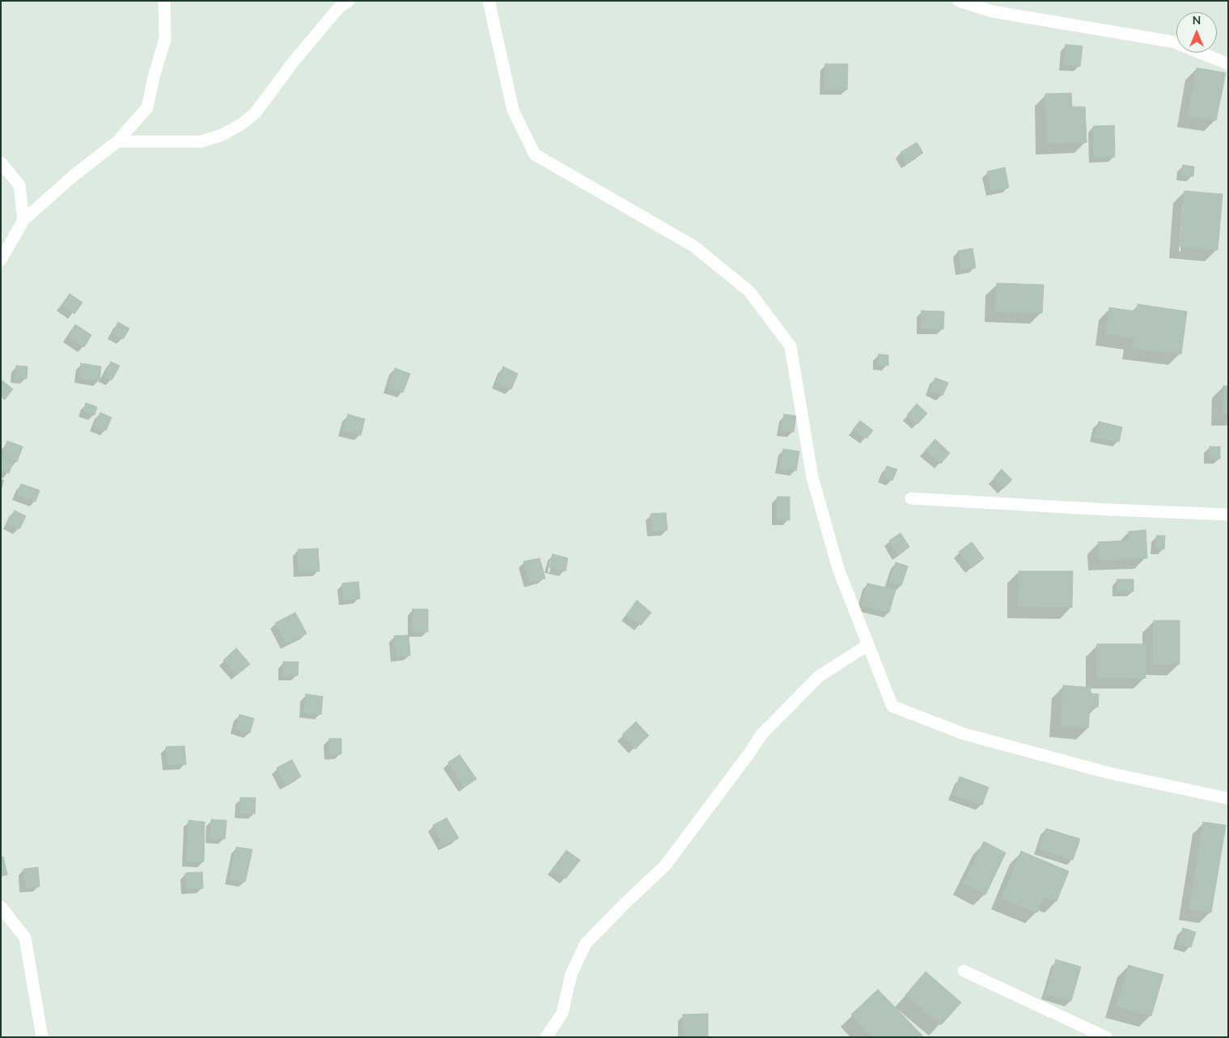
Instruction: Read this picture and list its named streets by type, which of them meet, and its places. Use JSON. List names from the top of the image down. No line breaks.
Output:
{"north":"top"}
